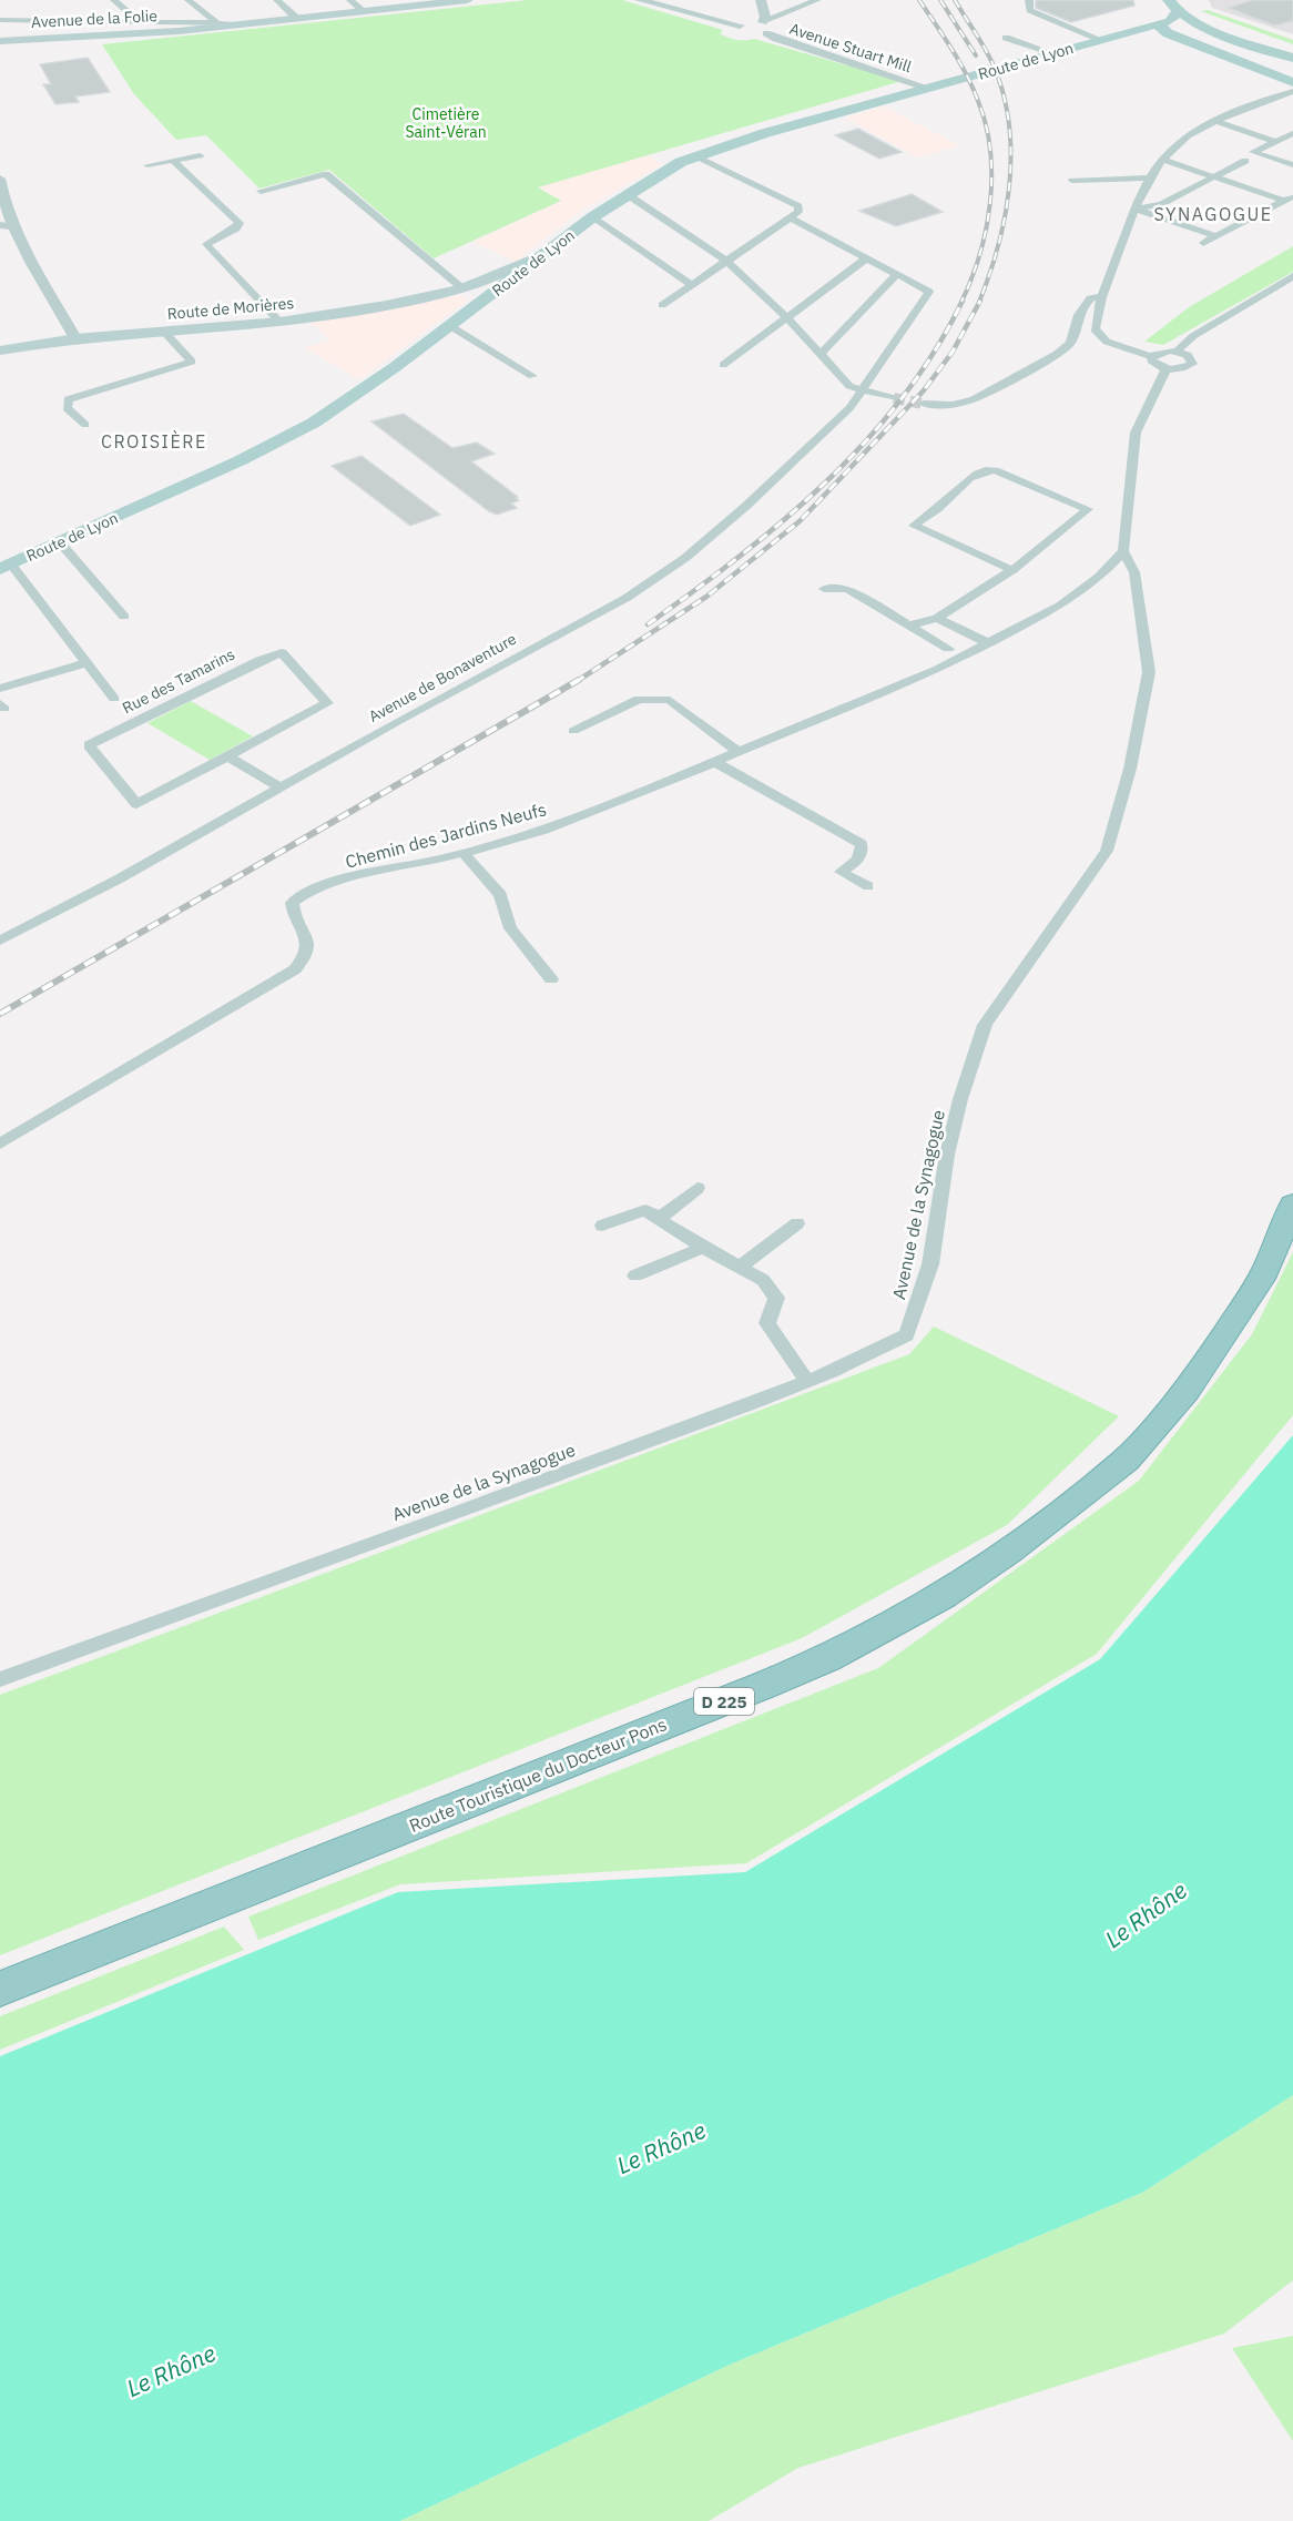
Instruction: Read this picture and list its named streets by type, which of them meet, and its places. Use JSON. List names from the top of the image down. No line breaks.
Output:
{"streets":{"highway":["D 225","Route Touristique du Docteur Pons"],"main road":["Avenue de la Folie","Route de Lyon","Route de Morières"],"street":["Avenue Stuart Mill","Avenue de Bonaventure","Rue des Tamarins","Chemin des Jardins Neufs","Avenue de la Synagogue"]},"crossings":[["Avenue Stuart Mill","Route de Lyon"],["Route de Lyon","Route de Morières"],["Chemin des Jardins Neufs","Avenue de la Synagogue"]],"districts":["SYNAGOGUE","CROISIÈRE"],"water":["Le Rhône"],"parks":["Cimetière Saint-Véran"]}
